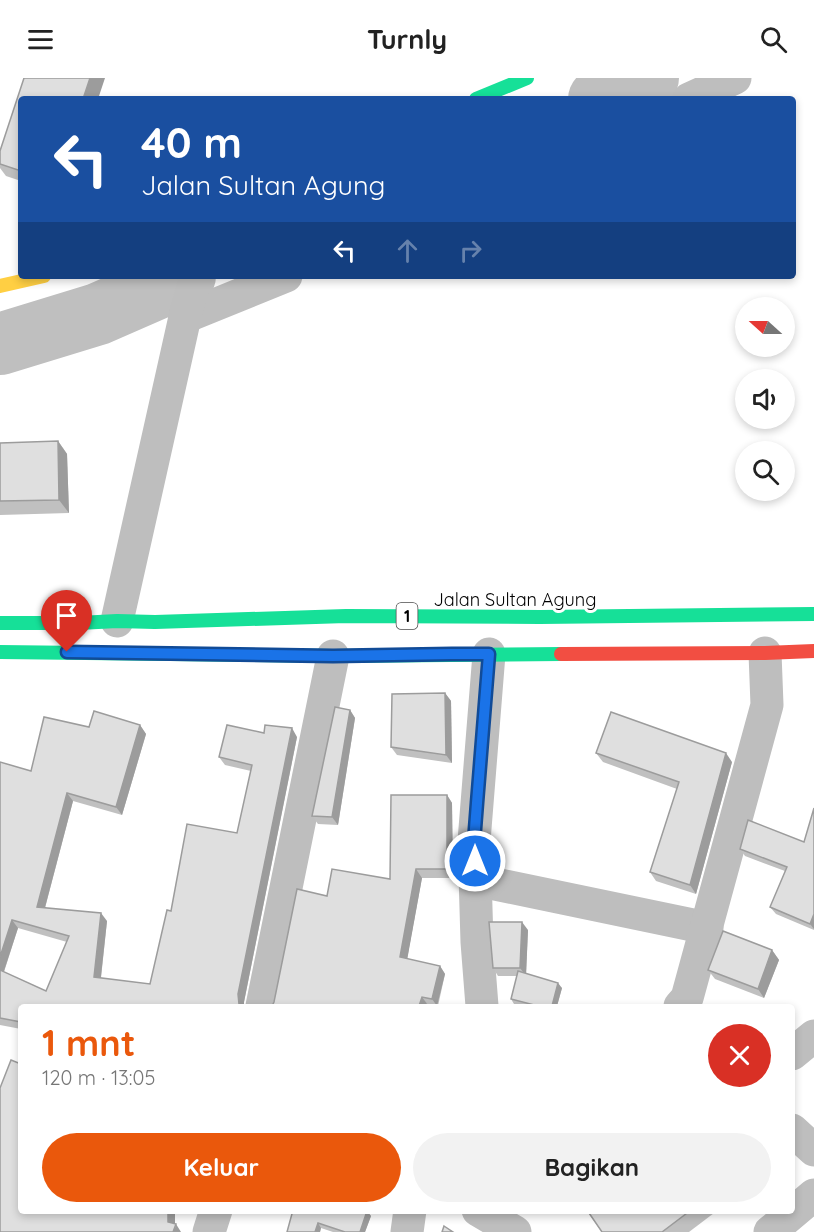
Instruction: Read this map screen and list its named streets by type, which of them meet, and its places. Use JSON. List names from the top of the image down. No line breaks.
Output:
{"streets":{"main road":["Jalan Sultan Agung","1"]},"north":"left","page":{"header":"Turnly","turn":["40 m","Jalan Sultan Agung"],"heading":["1 mnt","120 m · 13:05"],"buttons":["Keluar","Bagikan"]}}
